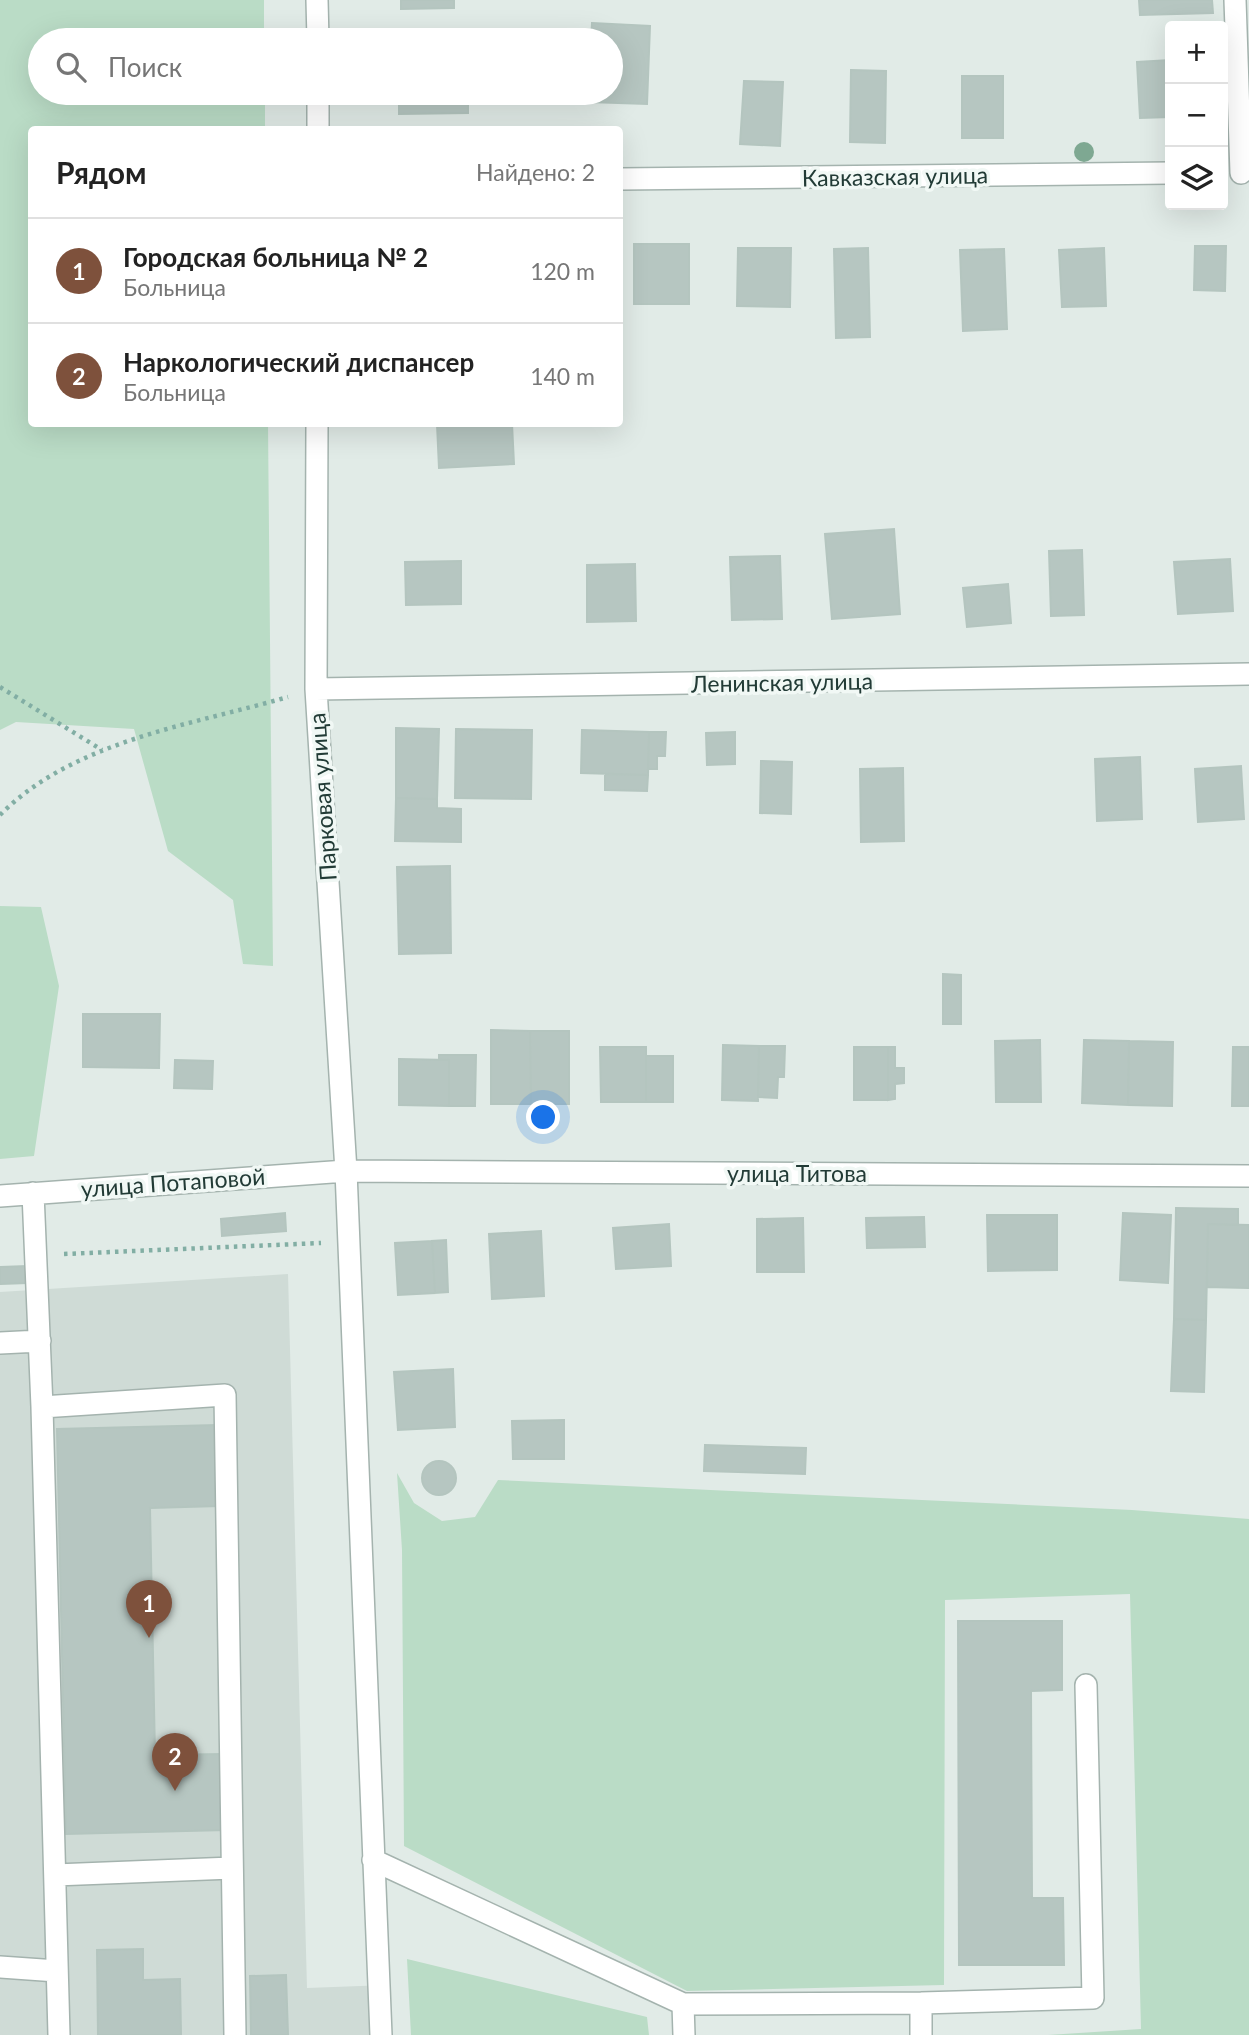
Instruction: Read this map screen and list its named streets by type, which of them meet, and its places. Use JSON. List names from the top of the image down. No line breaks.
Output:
{"streets":{"street":["Кавказская улица","Ленинская улица","Парковая улица","улица Титова","улица Потаповой"]},"crossings":[["Ленинская улица","Парковая улица"],["Парковая улица","улица Титова"],["Парковая улица","улица Потаповой"],["улица Титова","улица Потаповой"]],"page":{"map_buttons":["+","−"],"search":"Поиск","heading":["Рядом","Найдено: 2"],"list":[{"mark":"1","name":"Городская больница № 2","note":"Больница","value":"120 m"},{"mark":"2","name":"Наркологический диспансер","note":"Больница","value":"140 m"}],"pins":["1","2"]}}
